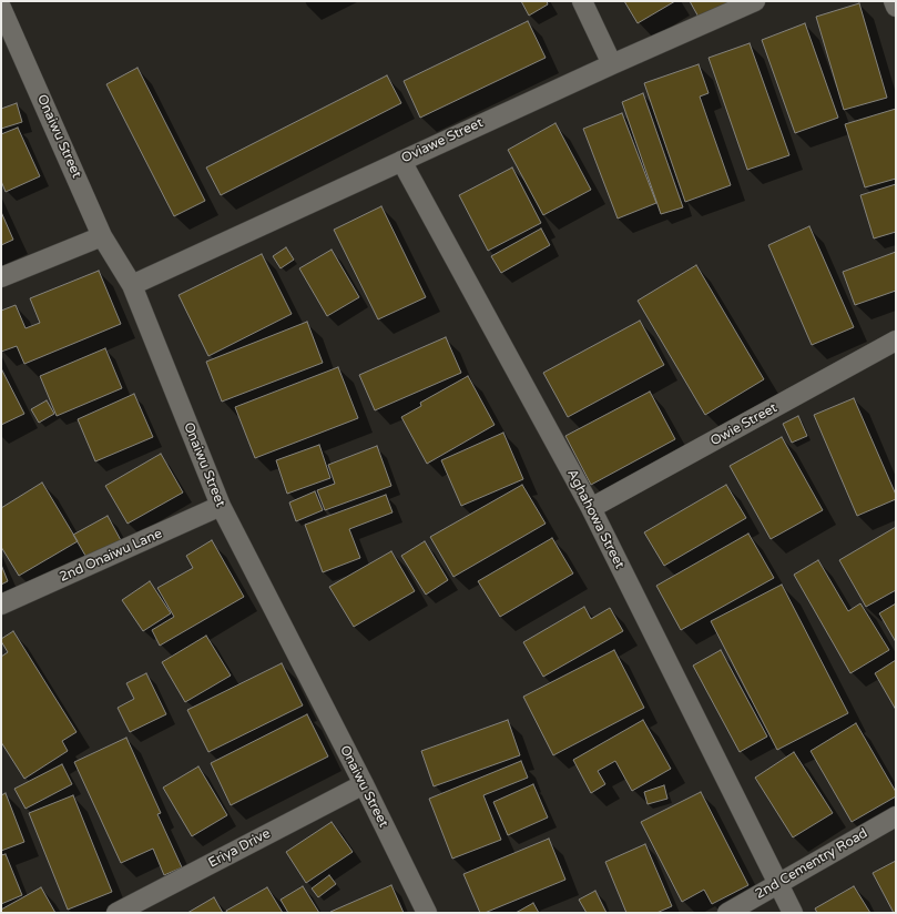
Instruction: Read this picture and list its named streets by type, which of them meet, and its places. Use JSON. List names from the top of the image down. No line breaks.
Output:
{"streets":{"street":["Onaiwu Street","Oviawe Street","Owie Street","Aghahowa Street","2nd Onaiwu Lane","Eriya Drive","2nd Cementry Road"]},"crossings":[["Onaiwu Street","Oviawe Street"],["Onaiwu Street","2nd Onaiwu Lane"],["Onaiwu Street","Eriya Drive"],["Oviawe Street","Aghahowa Street"],["Owie Street","Aghahowa Street"],["Aghahowa Street","2nd Cementry Road"]]}
